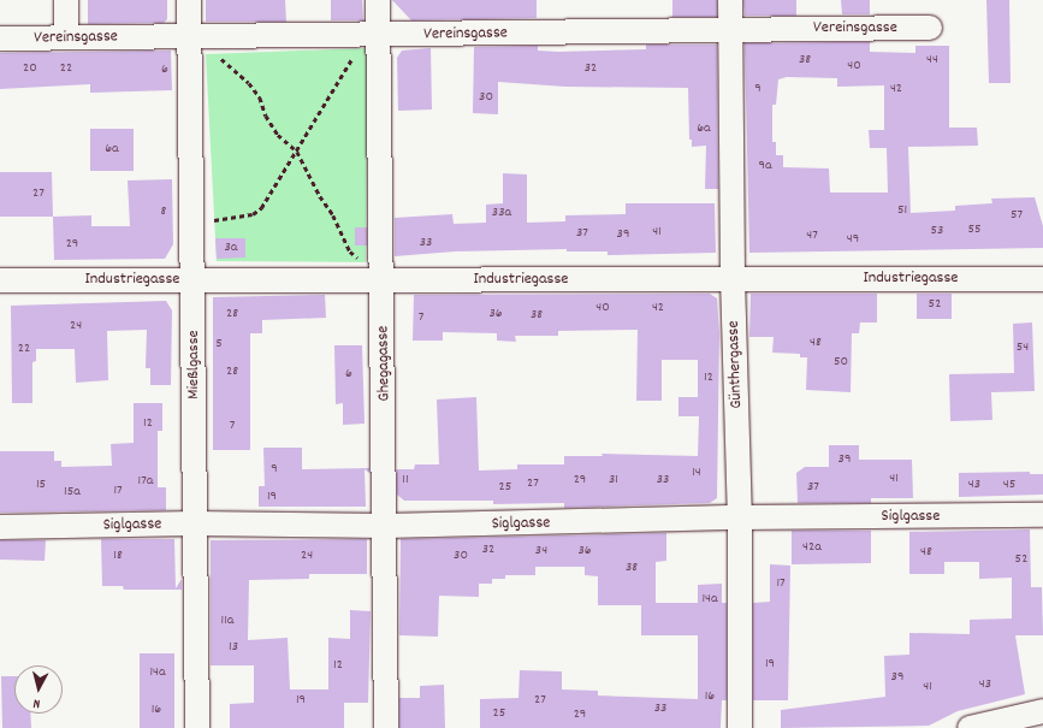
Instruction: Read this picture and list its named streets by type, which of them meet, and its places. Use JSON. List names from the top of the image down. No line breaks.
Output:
{"streets":{"street":["Vereinsgasse","Industriegasse","Ghegagasse","Mießlgasse","Günthergasse","Siglgasse"]},"crossings":[["Vereinsgasse","Ghegagasse"],["Vereinsgasse","Mießlgasse"],["Vereinsgasse","Günthergasse"],["Industriegasse","Ghegagasse"],["Industriegasse","Mießlgasse"],["Industriegasse","Günthergasse"],["Ghegagasse","Siglgasse"],["Mießlgasse","Siglgasse"],["Günthergasse","Siglgasse"]],"house_numbers":["38","44","40","20","22","32","6","9","42","30","6a","6a","9a","27","51","8","33a","57","55","53","41","37","39","47","49","33","29","3a","52","40","42","28","36","38","7","24","48","5","54","22","50","28","6","12","12","7","39","9","14","41","11","29","31","33","17a","27","15","43","45","25","37","17","15a","19","42a","32","34","36","48","18","24","30","52","38","17","14a","11a","13","19","12","14a","39","43","41","16","19","27","33","16","25","29"],"north":"bottom"}
